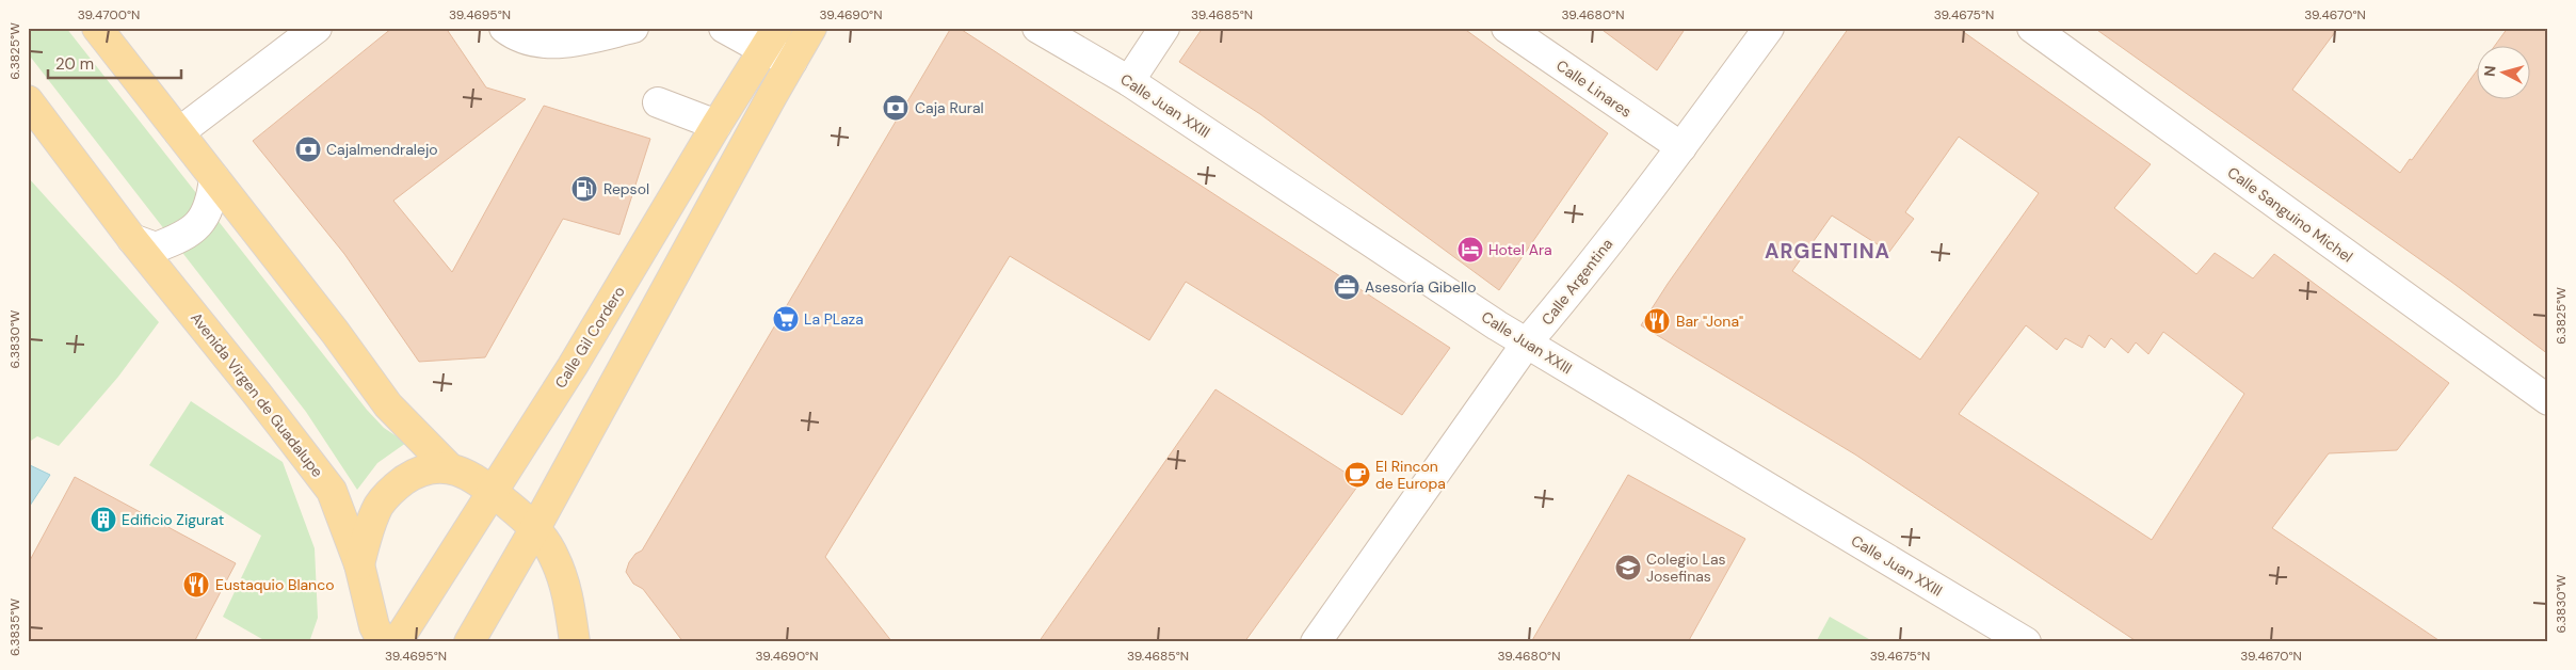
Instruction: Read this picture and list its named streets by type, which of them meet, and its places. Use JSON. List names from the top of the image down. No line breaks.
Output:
{"streets":{"main road":["Calle Gil Cordero","Avenida Virgen de Guadalupe"],"street":["Calle Linares","Calle Juan XXIII","Calle Sanguino Michel","Calle Argentina"]},"crossings":[["Calle Linares","Calle Argentina"],["Calle Juan XXIII","Calle Argentina"]],"districts":["ARGENTINA"],"places":{"bank":["Caja Rural","Cajalmendralejo"],"fuel station":["Repsol"],"hotel":["Hotel Ara"],"office":["Asesoría Gibello"],"supermarket":["La PLaza"],"restaurant":["Bar \"Jona\"","Eustaquio Blanco"],"cafe":["El Rincon de Europa"],"building":["Edificio Zigurat"],"school or university":["Colegio Las Josefinas"]},"scale_bar":"20 m","north":"left","coordinates":["39.4700°N","39.4695°N","39.4690°N","39.4685°N","39.4680°N","39.4675°N","39.4670°N","6.3825°W","6.3830°W","6.3835°W"]}
